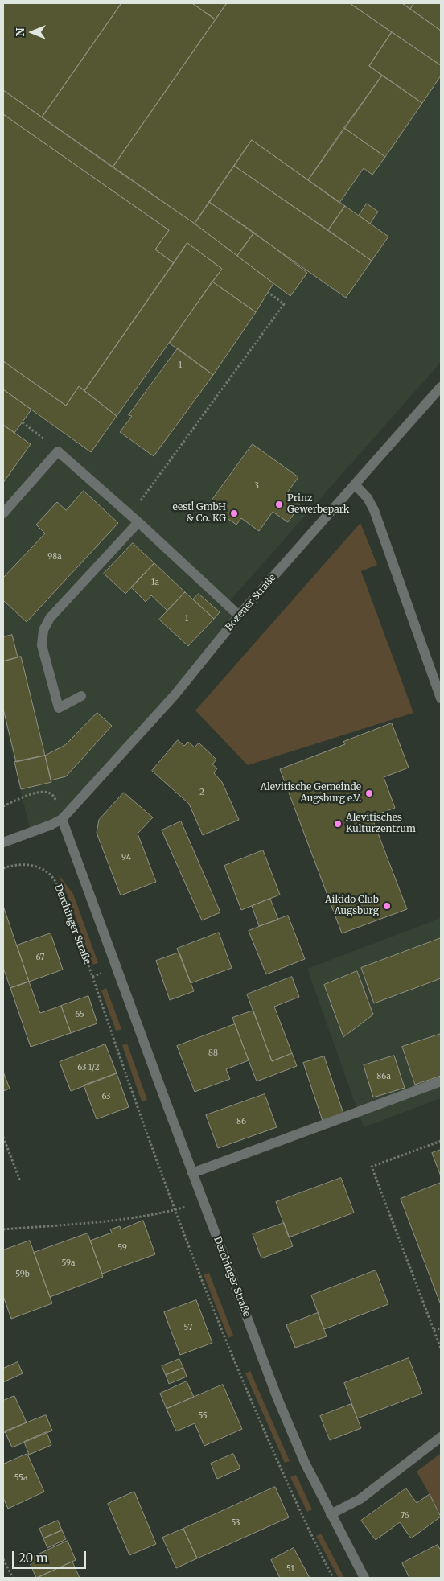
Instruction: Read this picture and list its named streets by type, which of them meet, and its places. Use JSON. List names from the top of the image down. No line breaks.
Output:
{"streets":{"street":["Bozener Straße","Derchinger Straße"]},"crossings":[["Bozener Straße","Derchinger Straße"]],"places":["Prinz Gewerbepark","eest! GmbH & Co. KG","Alevitische Gemeinde Augsburg e.V.","Alevitisches Kulturzentrum","Aikido Club Augsburg"],"house_numbers":["1","3","98a","1a","1","2","94","67","65","88","63 1/2","86a","63","86","59","59a","59b","57","55","55a","76","53","51"],"scale_bar":"20 m","north":"left"}
